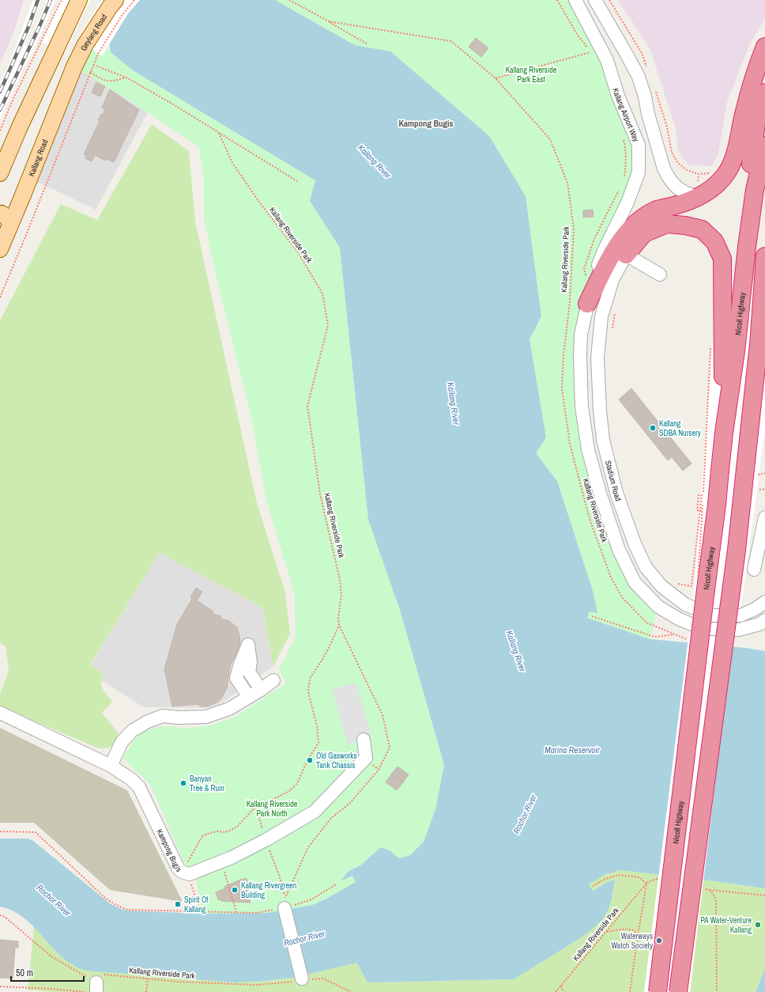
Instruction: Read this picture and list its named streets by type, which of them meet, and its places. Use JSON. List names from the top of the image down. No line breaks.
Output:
{"streets":{"highway":["Nicoll Highway"],"main road":["Geylang Road","Kallang Road"],"street":["Kallang Airport Way","Stadium Road","Kampong Bugis"],"path":["Kallang Riverside Park"]},"crossings":[["Geylang Road","Kallang Road"],["Kallang Airport Way","Stadium Road"]],"districts":["Kampong Bugis"],"water":["Kallang River","Marina Reservoir","Rochor River"],"parks":["Kallang Riverside Park East","Kallang Riverside Park North"],"places":["Kallang SDBA Nursery","Old Gasworks Tank Chassis","Banyan Tree & Ruin","Kallang Rivergreen Building","Spirit Of Kallang","PA Water-Venture Kallang","Waterways Watch Society"],"scale_bar":"50 m"}
